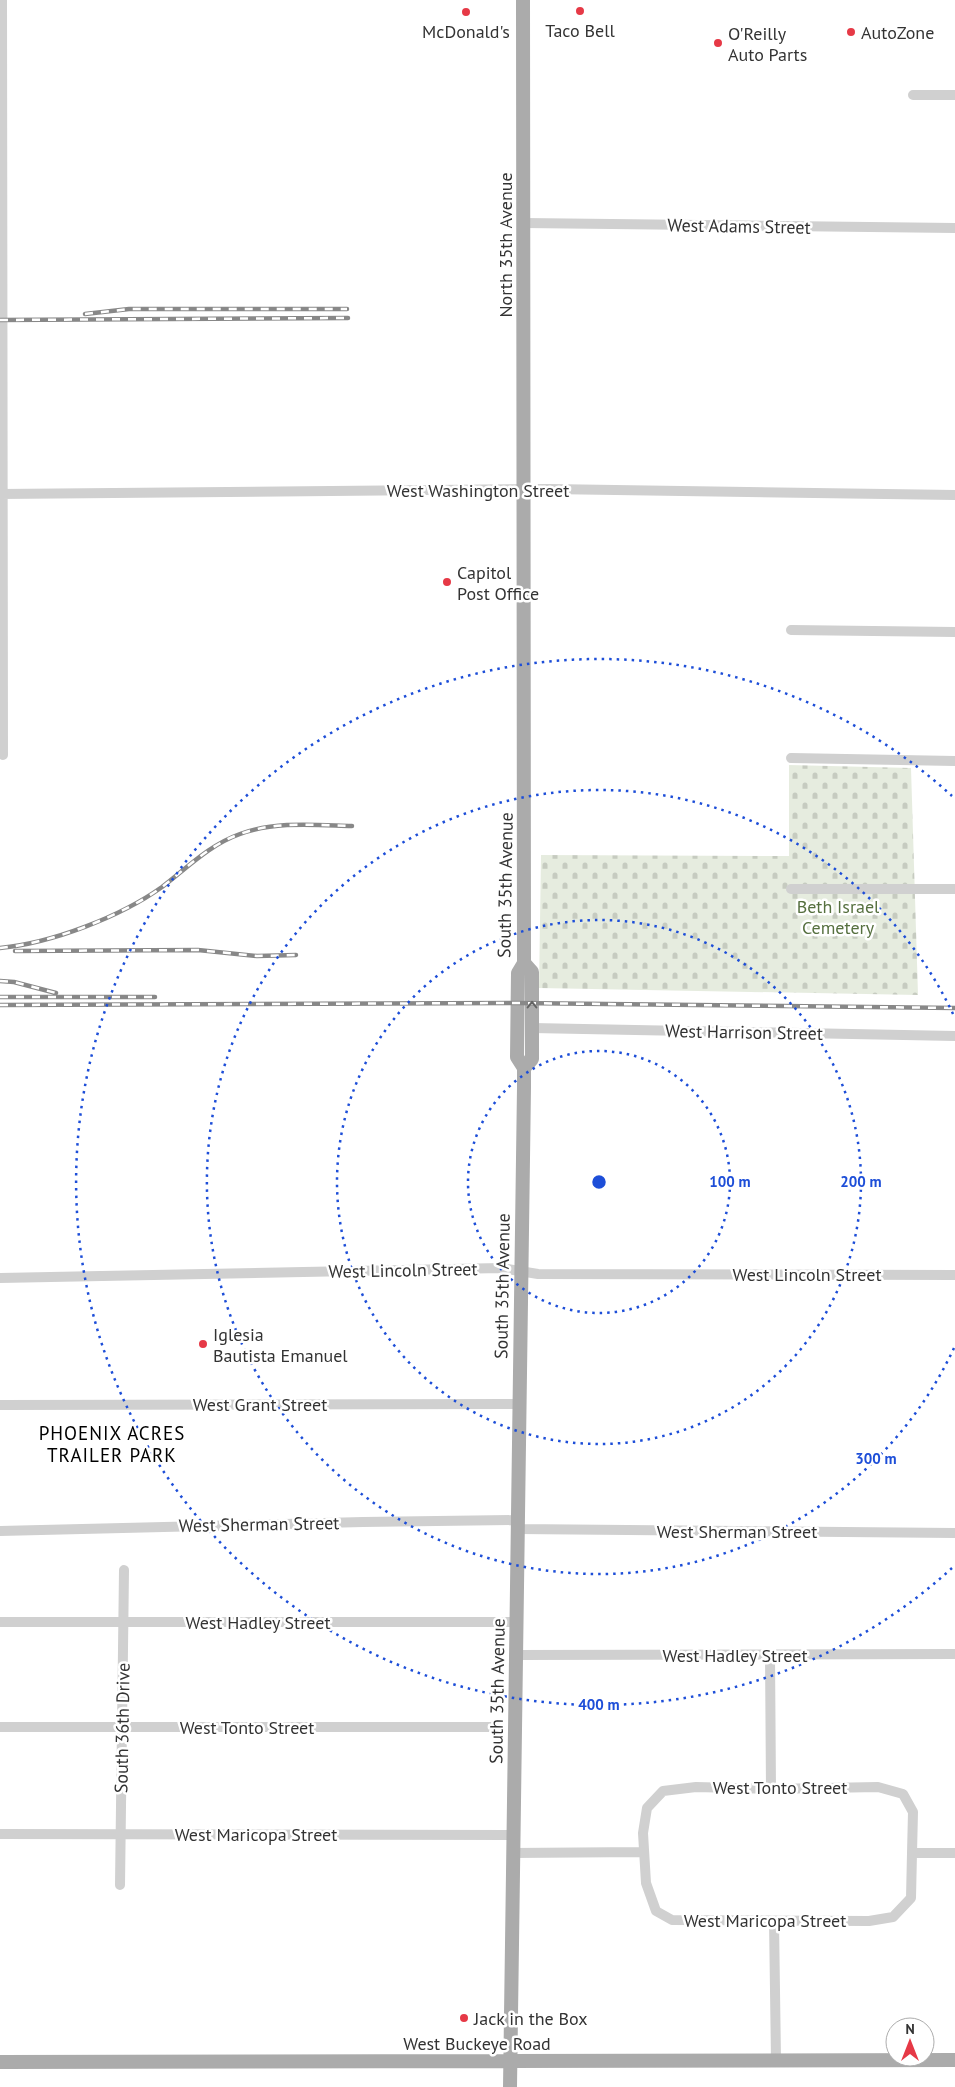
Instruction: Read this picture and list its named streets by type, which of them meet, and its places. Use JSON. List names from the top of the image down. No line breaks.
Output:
{"streets":{"main road":["North 35th Avenue","South 35th Avenue","West Buckeye Road"],"street":["West Adams Street","West Washington Street","West Harrison Street","West Lincoln Street","West Grant Street","West Sherman Street","West Hadley Street","West Tonto Street","South 36th Drive","West Maricopa Street"]},"crossings":[["West Adams Street","North 35th Avenue"],["North 35th Avenue","West Washington Street"],["North 35th Avenue","South 35th Avenue"],["West Washington Street","South 35th Avenue"],["South 35th Avenue","West Lincoln Street"],["South 35th Avenue","West Grant Street"],["South 35th Avenue","West Sherman Street"],["South 35th Avenue","West Hadley Street"],["South 35th Avenue","West Maricopa Street"],["South 35th Avenue","West Buckeye Road"],["West Hadley Street","South 36th Drive"],["West Tonto Street","South 36th Drive"],["West Tonto Street","West Maricopa Street"],["South 36th Drive","West Maricopa Street"]],"districts":["PHOENIX ACRES TRAILER PARK"],"parks":["Beth Israel Cemetery"],"places":["Taco Bell","McDonald's","AutoZone","O'Reilly Auto Parts","Capitol Post Office","Iglesia Bautista Emanuel","Jack in the Box"],"north":"top","rings":["100 m","200 m","300 m","400 m"]}
